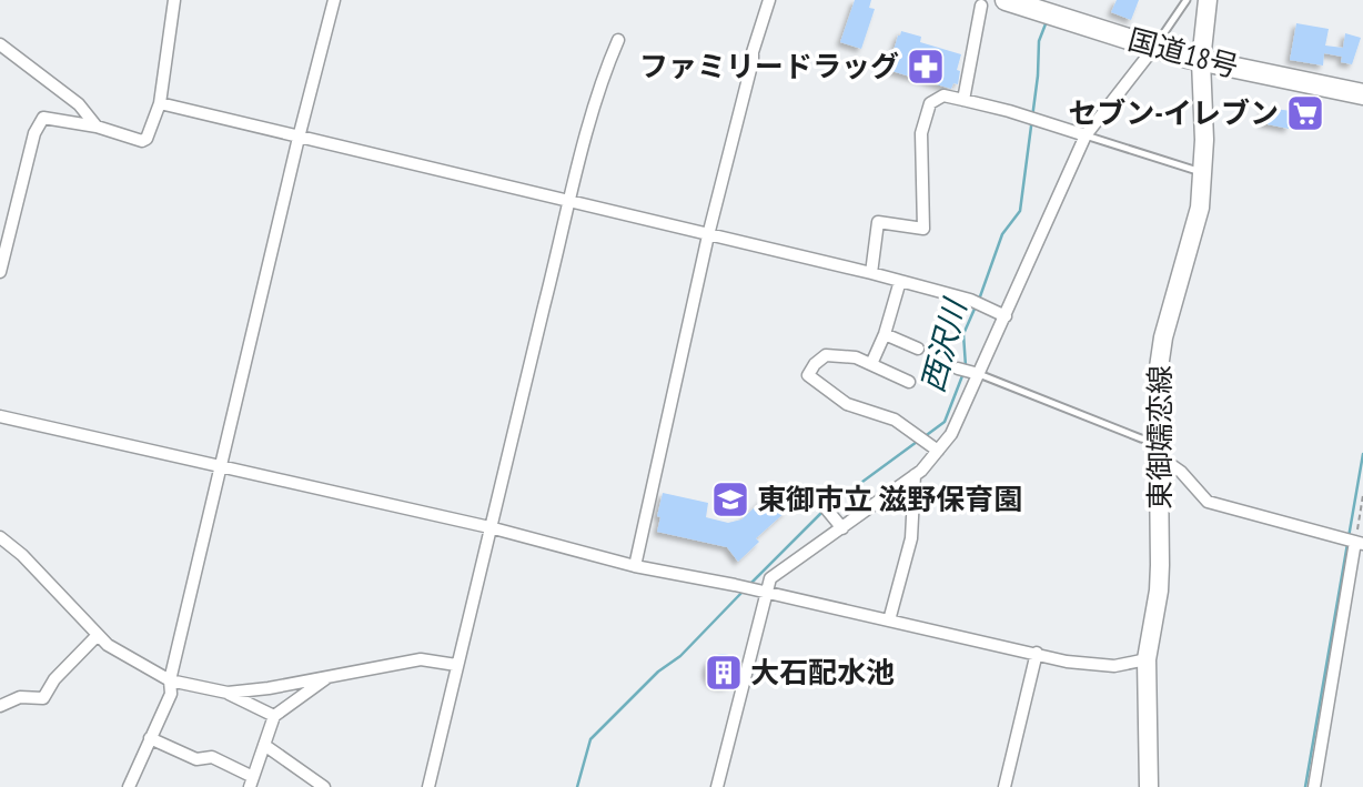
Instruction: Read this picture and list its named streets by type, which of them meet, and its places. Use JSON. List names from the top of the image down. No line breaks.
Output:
{"streets":{"highway":["国道18号"],"main road":["東御嬬恋線"]},"crossings":[["国道18号","東御嬬恋線"]],"water":["西沢川"],"places":{"pharmacy":["ファミリードラッグ"],"supermarket":["セブン-イレブン"],"school or university":["東御市立 滋野保育園"],"building":["大石配水池"]}}
